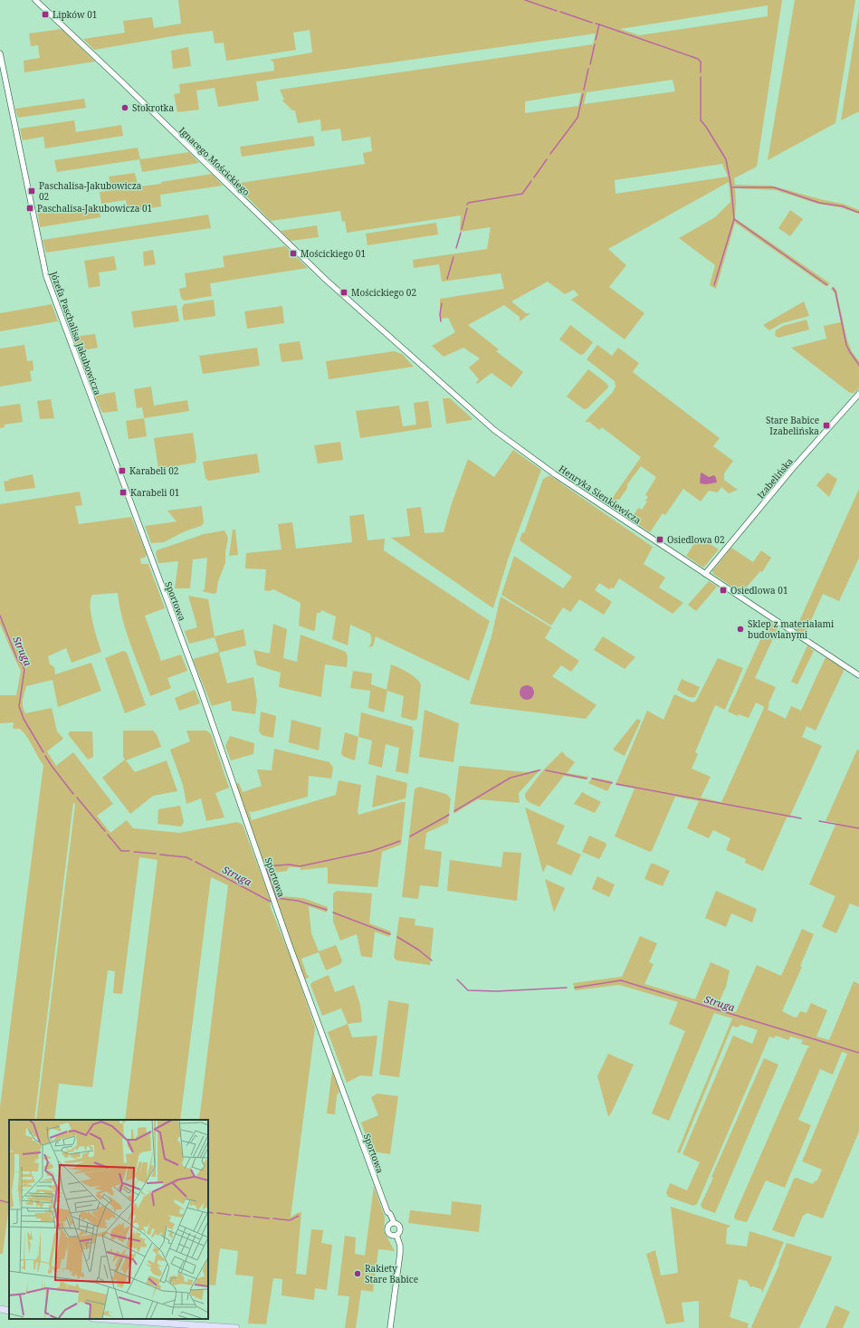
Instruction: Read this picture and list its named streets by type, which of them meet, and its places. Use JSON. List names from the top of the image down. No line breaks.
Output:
{"streets":{"street":["Ignacego Mościckiego","Józefa Paschalisa Jakubowicza","Izabelińska","Henryka Sienkiewicza","Sportowa"]},"crossings":[["Ignacego Mościckiego","Henryka Sienkiewicza"],["Józefa Paschalisa Jakubowicza","Sportowa"],["Izabelińska","Henryka Sienkiewicza"]],"water":["Struga"],"places":{"transit":["Lipków 01","Paschalisa-Jakubowicza 02","Paschalisa-Jakubowicza 01","Mościckiego 01","Mościckiego 02","Stare Babice Izabelińska","Karabeli 02","Karabeli 01","Osiedlowa 02","Osiedlowa 01"],"other":["Stokrotka","Sklep z materiałami budowlanymi","Rakiety Stare Babice"]}}
